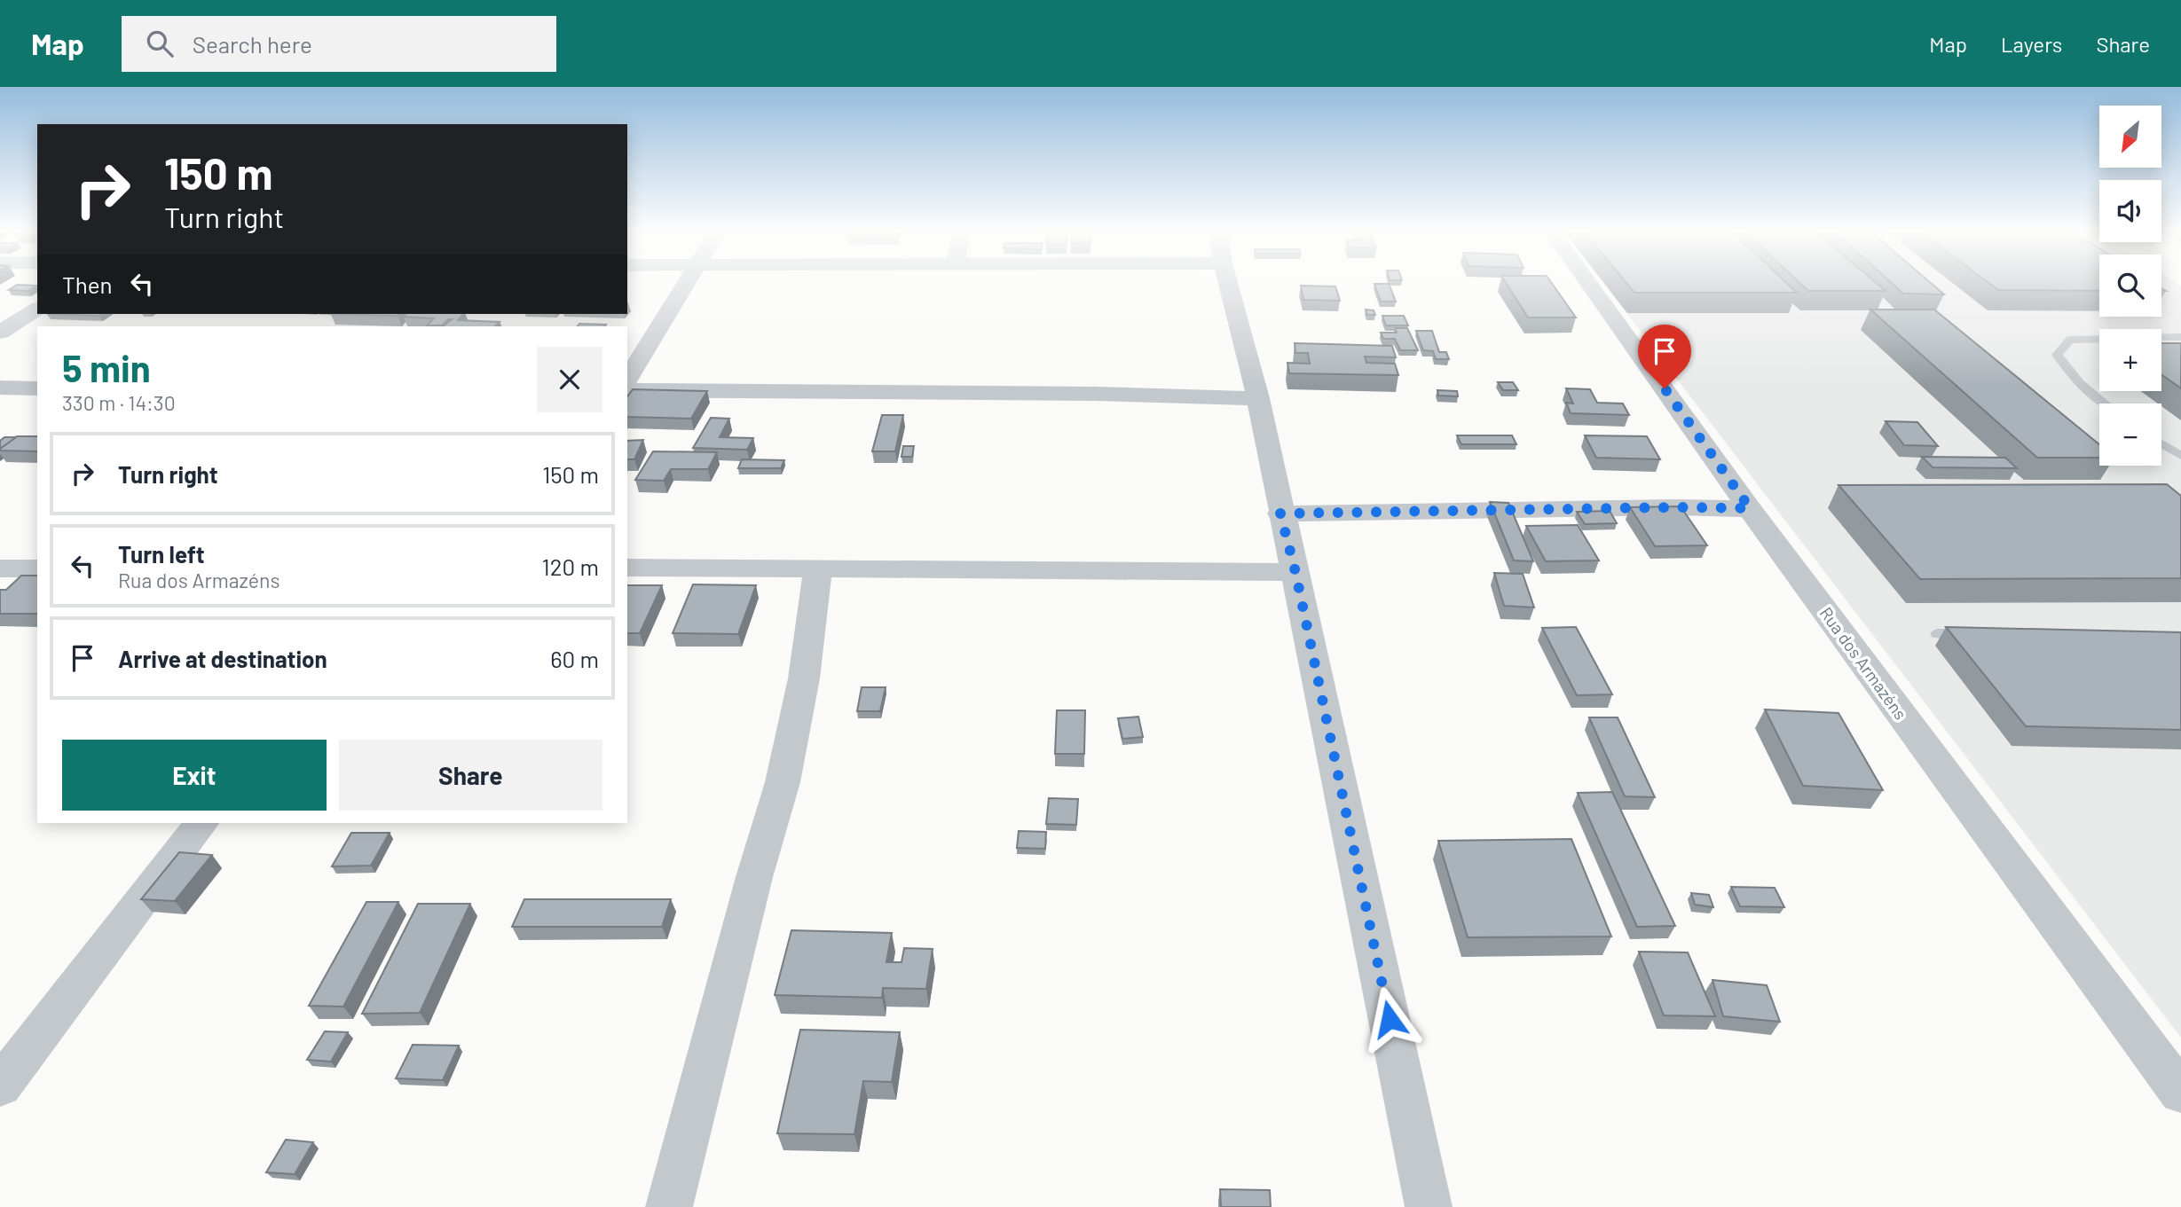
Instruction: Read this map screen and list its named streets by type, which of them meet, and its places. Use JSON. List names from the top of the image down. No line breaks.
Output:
{"streets":{"street":["Rua dos Armazéns"]},"north":"bottom left","page":{"header":"Map","search":"Search here","nav":["Map","Layers","Share"],"map_buttons":["+","−"],"turn":["150 m","Turn right"],"then":"Then","heading":["5 min","330 m · 14:30"],"list":[{"name":"Turn right","value":"150 m"},{"name":"Turn left","note":"Rua dos Armazéns","value":"120 m"},{"name":"Arrive at destination","value":"60 m"}],"buttons":["Exit","Share"]}}
